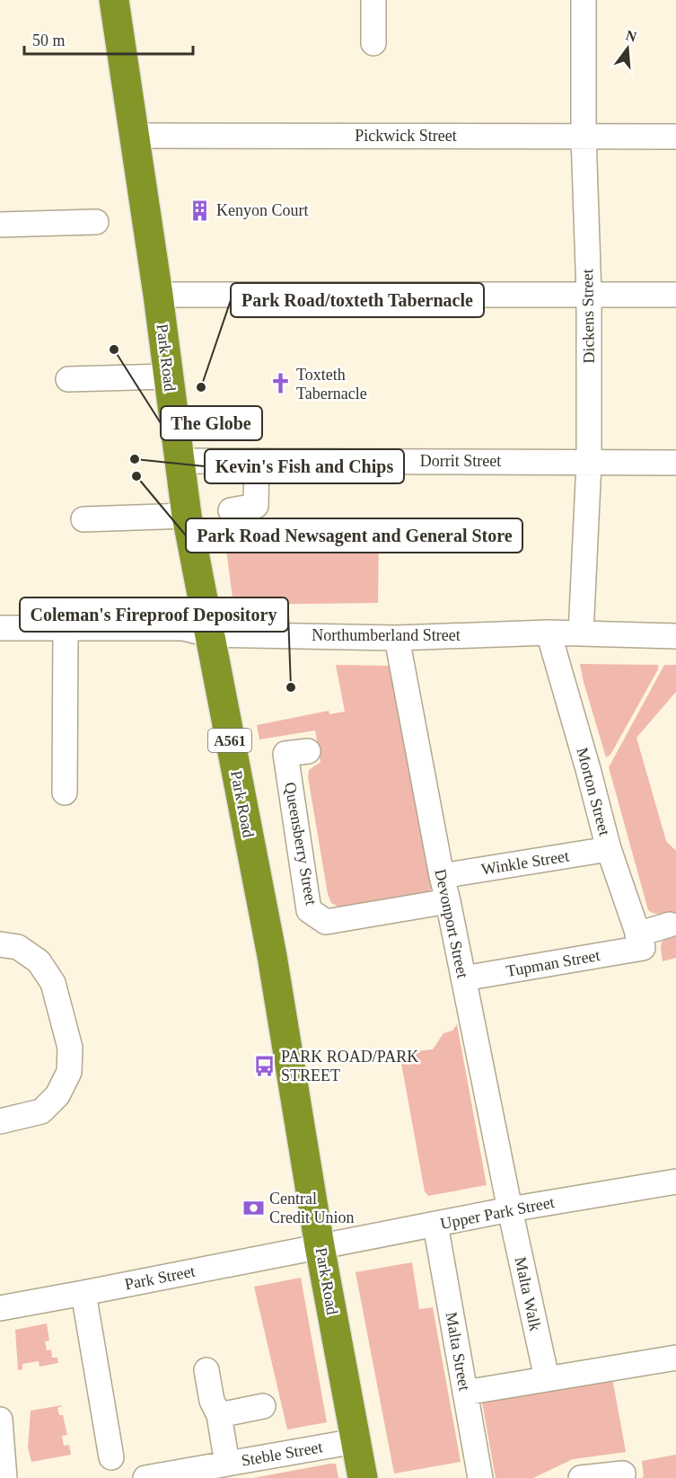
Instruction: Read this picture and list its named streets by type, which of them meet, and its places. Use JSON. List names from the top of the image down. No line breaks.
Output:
{"streets":{"highway":["Park Road","A561"],"street":["Pickwick Street","Dickens Street","Dorrit Street","Northumberland Street","Morton Street","Queensberry Street","Winkle Street","Devonport Street","Tupman Street","Upper Park Street","Park Street","Malta Walk","Malta Street","Steble Street"]},"crossings":[["Pickwick Street","Dickens Street"],["Pickwick Street","Park Road"],["Dickens Street","Dorrit Street"],["Dickens Street","Northumberland Street"],["Park Road","Dorrit Street"],["Park Road","Northumberland Street"],["Park Road","Upper Park Street"],["Park Road","Park Street"],["Park Road","Steble Street"],["Northumberland Street","Morton Street"],["Northumberland Street","Devonport Street"],["Morton Street","Winkle Street"],["Morton Street","Tupman Street"],["Queensberry Street","Devonport Street"],["Winkle Street","Devonport Street"],["Devonport Street","Tupman Street"],["Devonport Street","Upper Park Street"],["Devonport Street","Malta Walk"],["Upper Park Street","Park Street"],["Upper Park Street","Malta Walk"],["Upper Park Street","Malta Street"]],"places":{"building":["Kenyon Court"],"other":["The Globe","Park Road/toxteth Tabernacle","Kevin's Fish and Chips","Park Road Newsagent and General Store","Coleman's Fireproof Depository"],"church":["Toxteth Tabernacle"],"bus stop":["PARK ROAD/PARK STREET"],"bank":["Central Credit Union"]},"scale_bar":"50 m","north":"top"}
